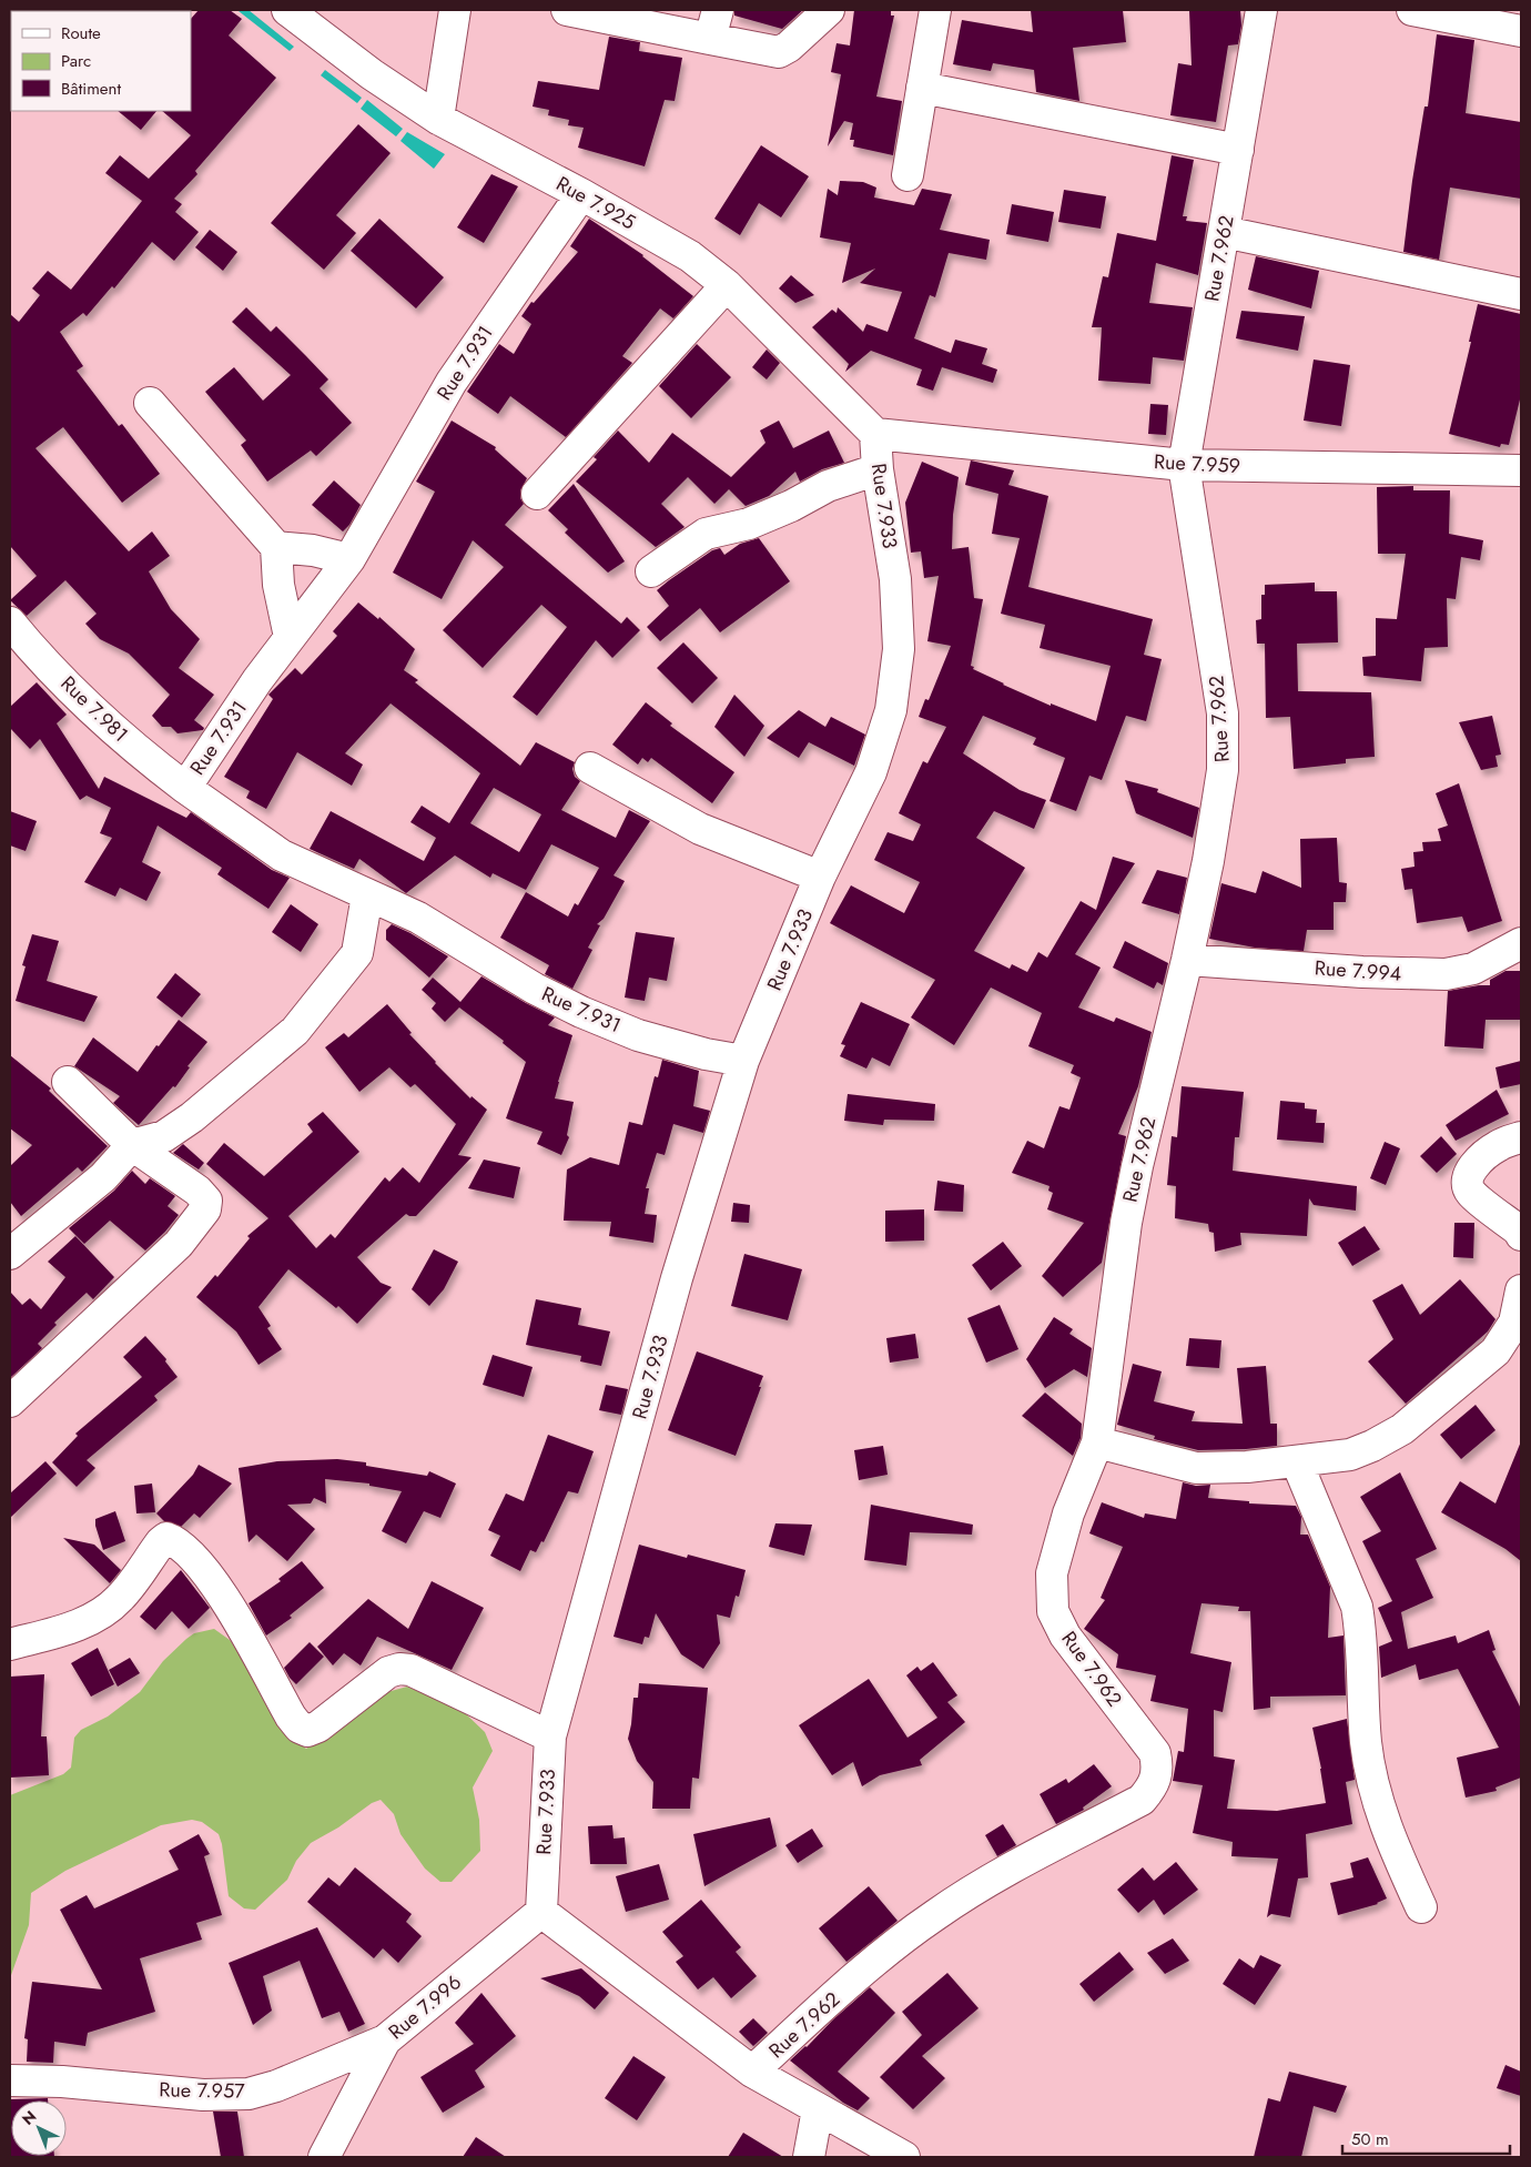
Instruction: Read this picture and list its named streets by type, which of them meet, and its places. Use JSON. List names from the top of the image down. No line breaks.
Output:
{"streets":{"street":["Rue 7.925","Rue 7.962","Rue 7.931","Rue 7.959","Rue 7.933","Rue 7.981","Rue 7.994","Rue 7.996","Rue 7.957"]},"crossings":[["Rue 7.925","Rue 7.931"],["Rue 7.925","Rue 7.959"],["Rue 7.925","Rue 7.933"],["Rue 7.962","Rue 7.959"],["Rue 7.962","Rue 7.994"],["Rue 7.931","Rue 7.933"],["Rue 7.931","Rue 7.981"],["Rue 7.959","Rue 7.933"],["Rue 7.933","Rue 7.996"],["Rue 7.996","Rue 7.957"]],"legend":["Route","Parc","Bâtiment"],"scale_bar":"50 m","north":"top left"}
